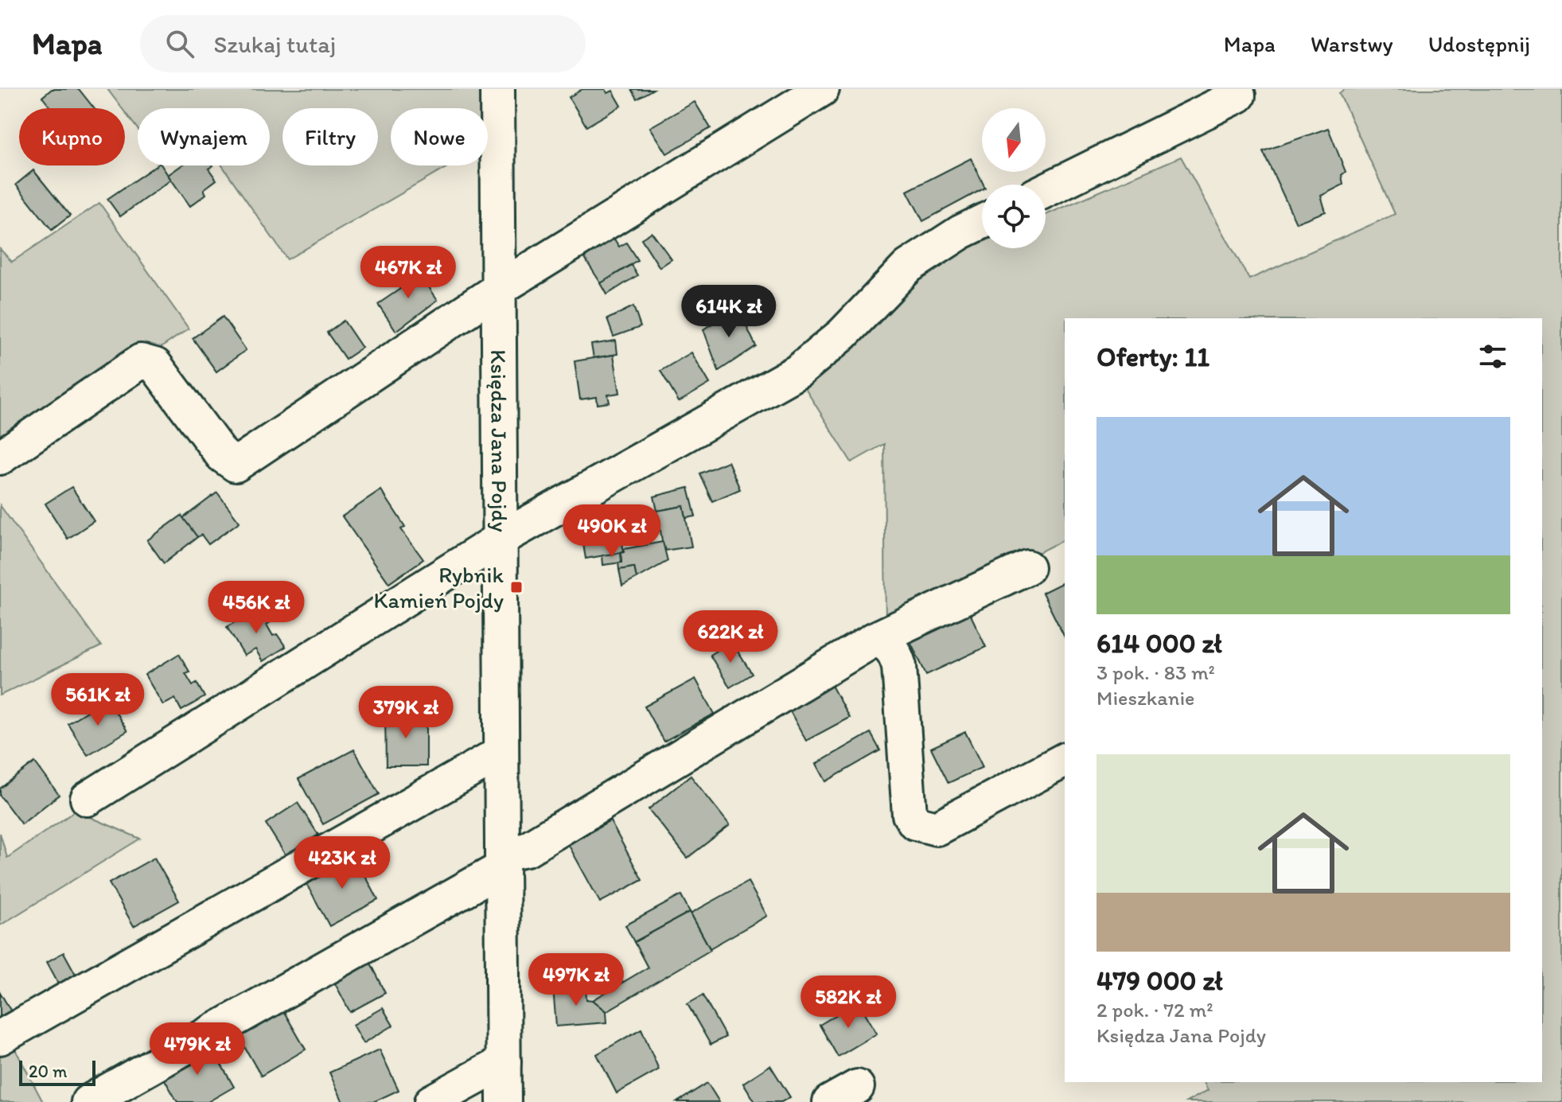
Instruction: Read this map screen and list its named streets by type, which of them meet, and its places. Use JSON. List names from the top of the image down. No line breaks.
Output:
{"streets":{"street":["Księdza Jana Pojdy"]},"places":{"transit":["Rybnik Kamień Pojdy"]},"scale_bar":"20 m","north":"bottom","page":{"header":"Mapa","search":"Szukaj tutaj","nav":["Mapa","Warstwy","Udostępnij"],"chip":["Kupno","Wynajem","Filtry","Nowe"],"price":["467K zł","614K zł","490K zł","456K zł","622K zł","561K zł","379K zł","423K zł","497K zł","582K zł","479K zł"],"heading":"Oferty: 11","list":[{"name":"614 000 zł","note":"3 pok. · 83 m² · Mieszkanie"},{"name":"479 000 zł","note":"2 pok. · 72 m² · Księdza Jana Pojdy"}],"scale":"20 m"}}
